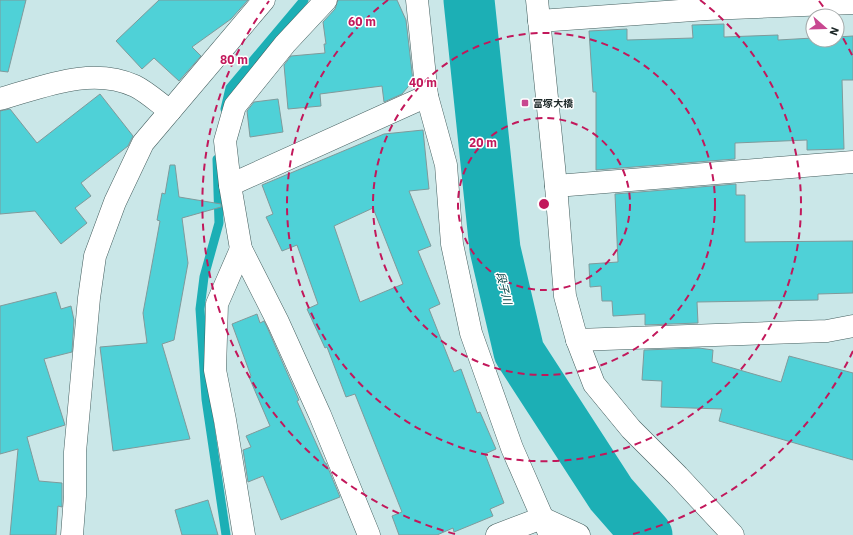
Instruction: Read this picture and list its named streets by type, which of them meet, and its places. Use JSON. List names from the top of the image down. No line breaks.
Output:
{"water":["段子川"],"places":{"transit":["富塚大橋"]},"north":"right","rings":["60 m","80 m","40 m","20 m"]}
